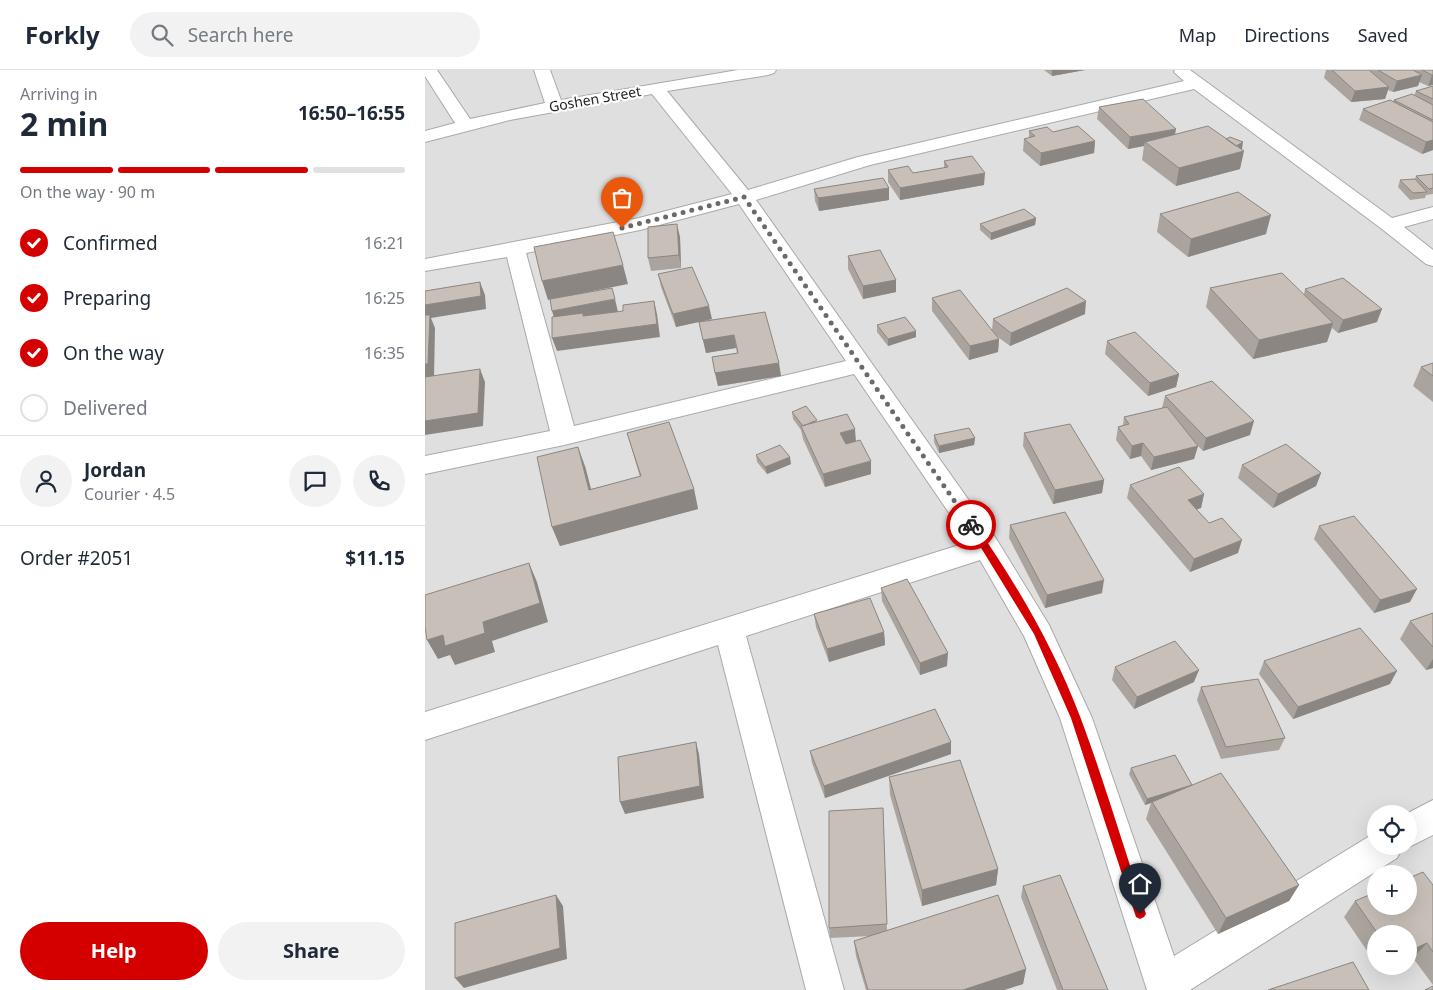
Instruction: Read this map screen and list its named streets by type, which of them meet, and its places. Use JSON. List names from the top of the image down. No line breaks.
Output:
{"streets":{"street":["Goshen Street"]},"page":{"header":"Forkly","search":"Search here","nav":["Map","Directions","Saved"],"heading":["2 min","Arriving in","16:50–16:55"],"panel":["Jordan","Courier · 4.5","Order #2051","$11.15"],"bar":"On the way · 90 m","list":[["Confirmed","16:21"],["Preparing","16:25"],["On the way","16:35"],"Delivered"],"map_buttons":["+","−"],"buttons":["Help","Share"]}}
